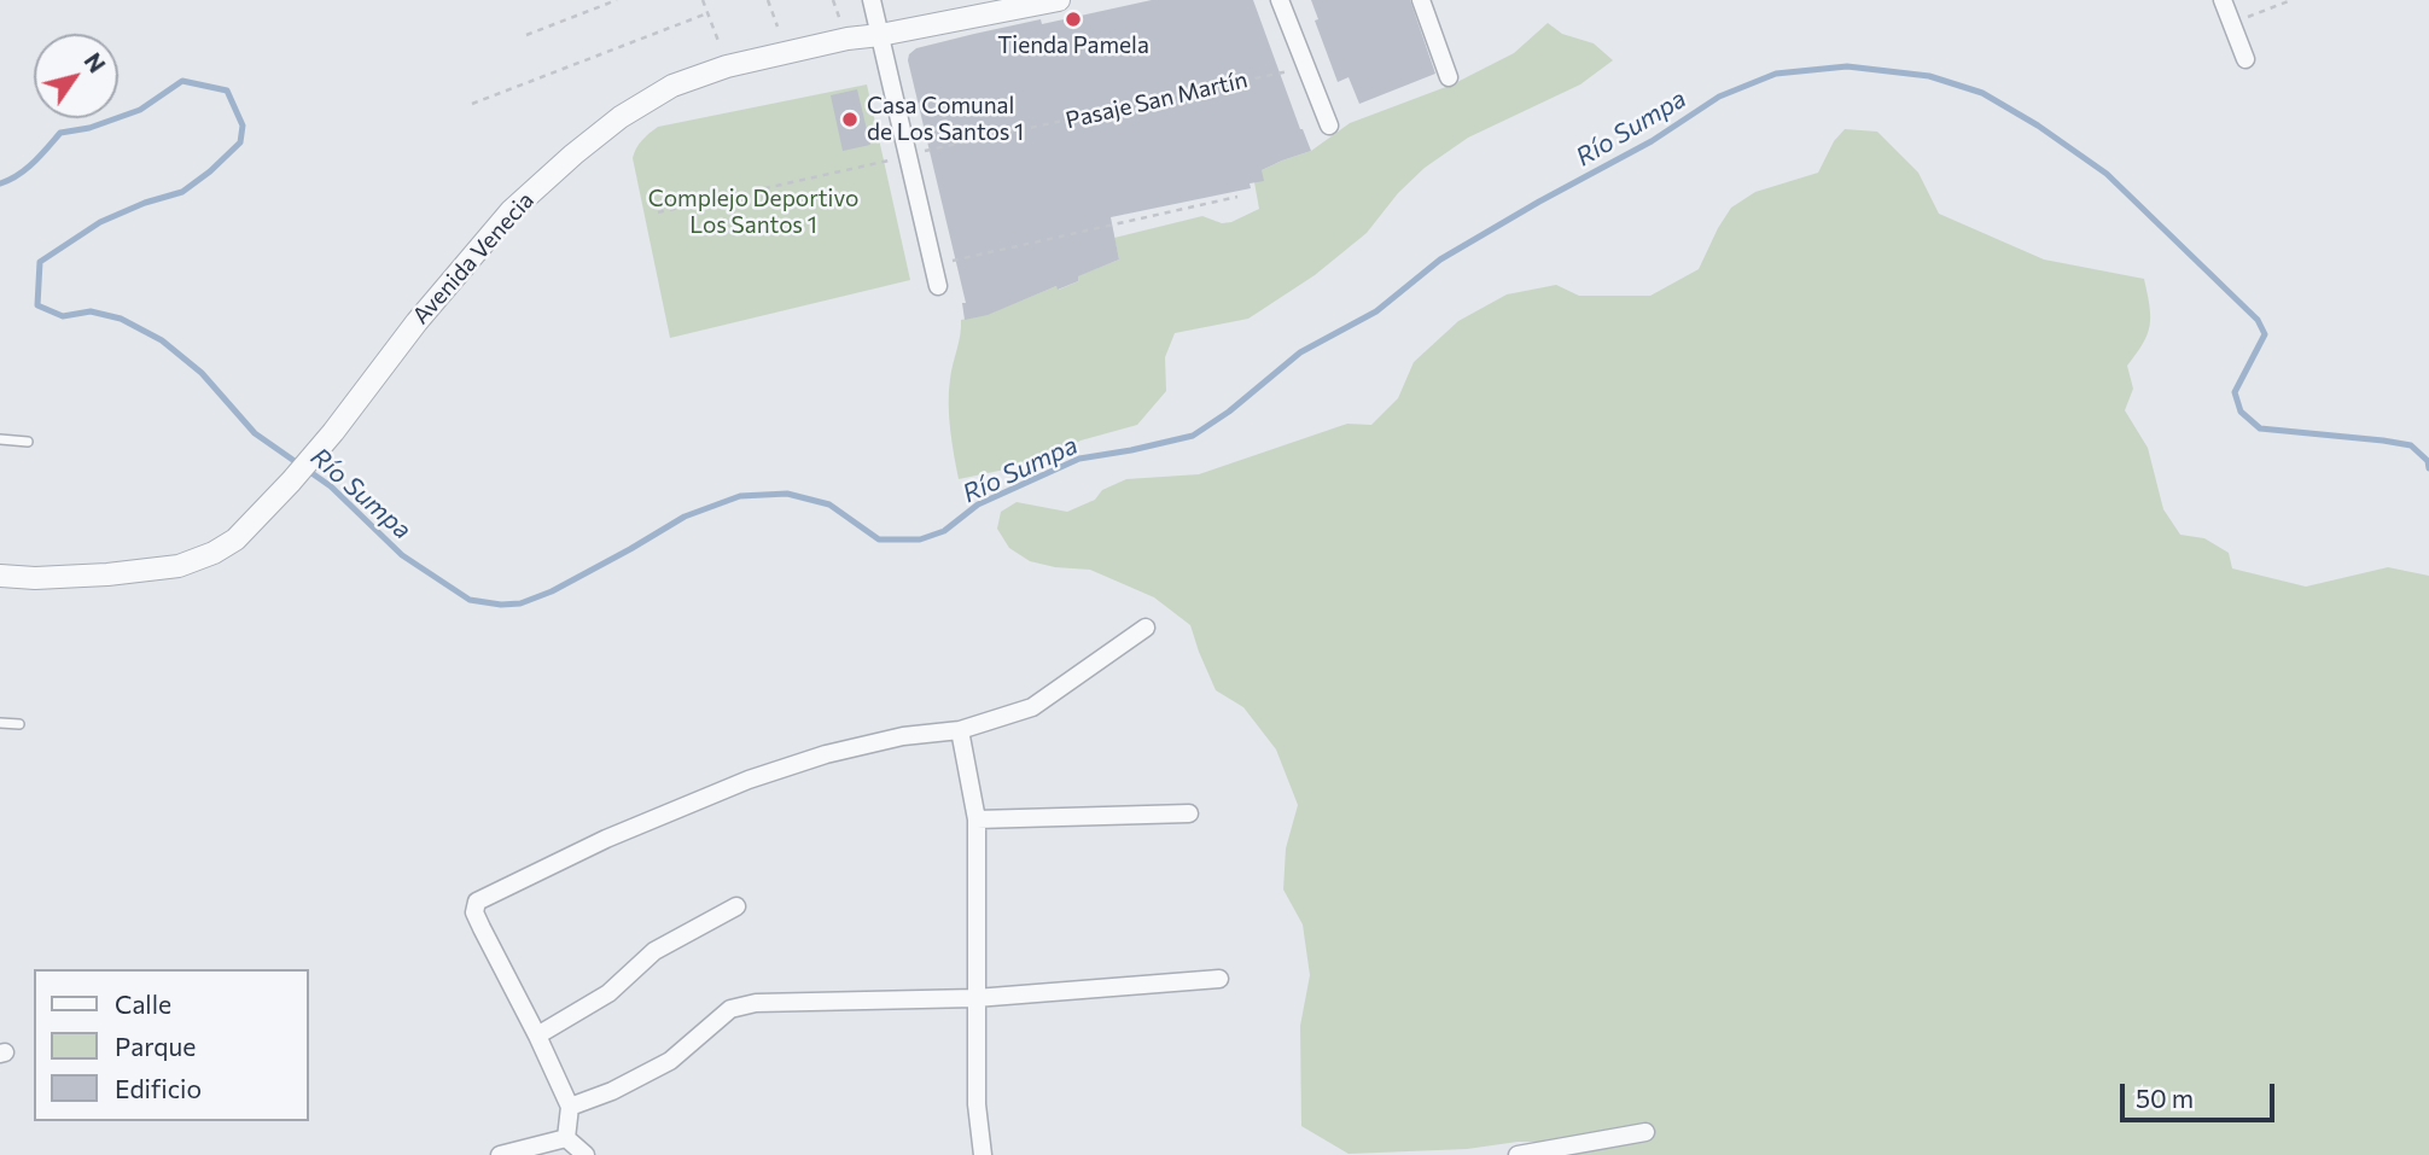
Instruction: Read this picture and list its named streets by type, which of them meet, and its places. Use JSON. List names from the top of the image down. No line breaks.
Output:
{"streets":{"street":["Avenida Venecia"],"path":["Pasaje San Martín"]},"water":["Río Sumpa"],"parks":["Complejo Deportivo Los Santos 1"],"places":["Tienda Pamela","Casa Comunal de Los Santos 1"],"legend":["Calle","Parque","Edificio"],"scale_bar":"50 m","north":"top right"}
